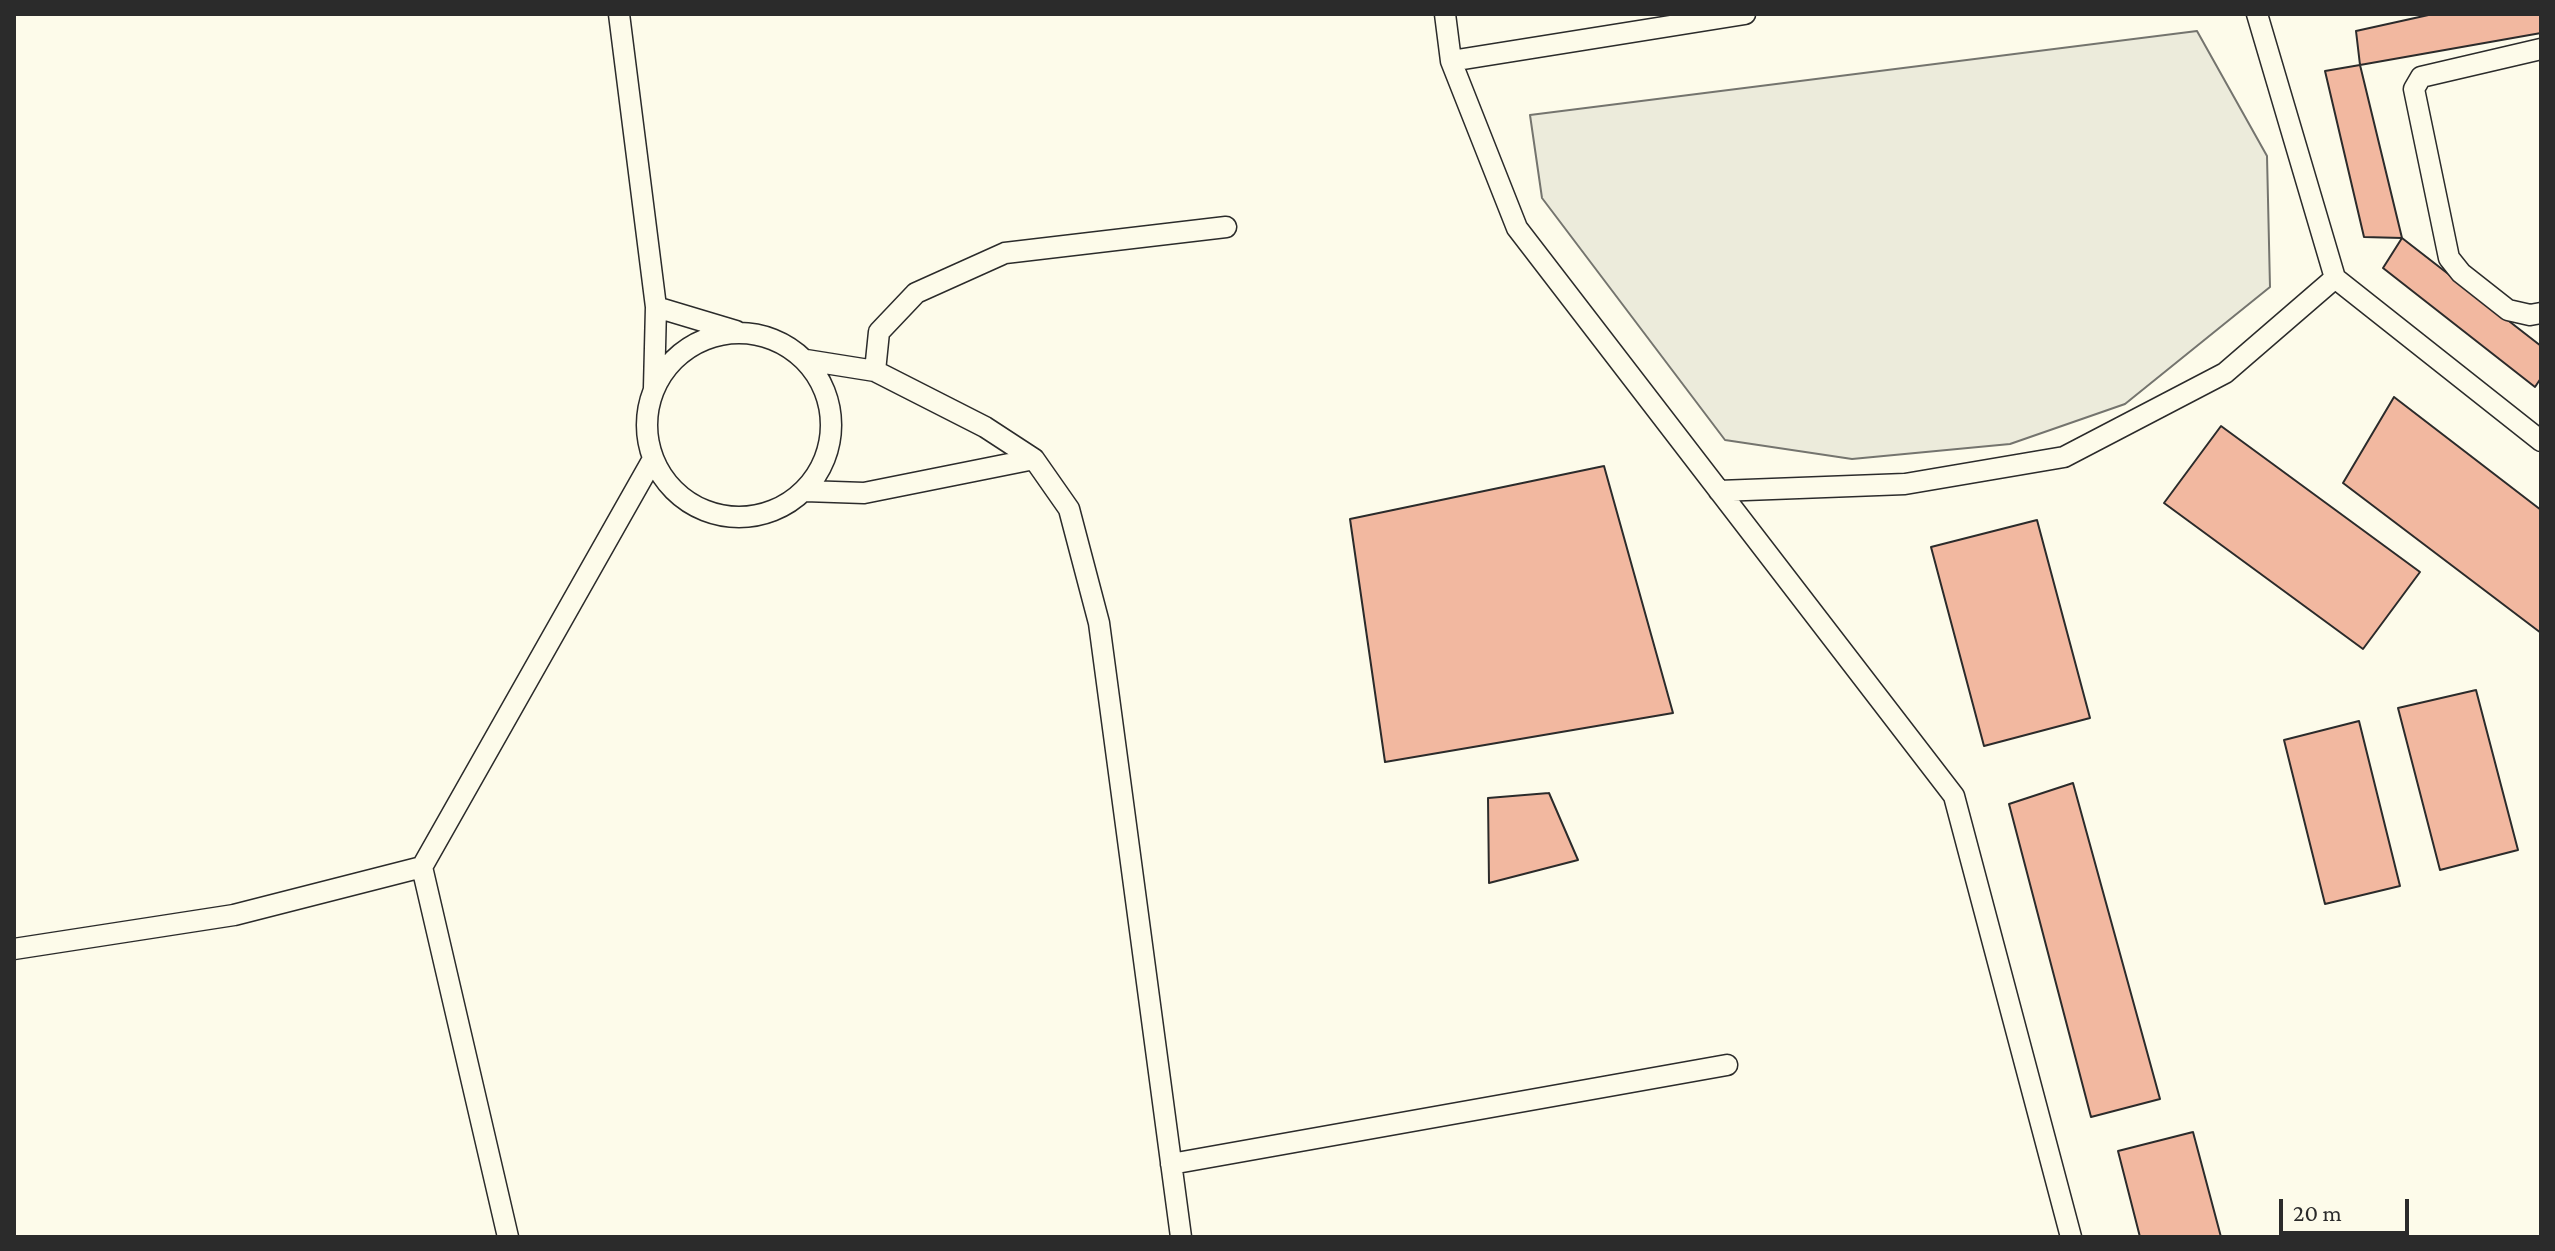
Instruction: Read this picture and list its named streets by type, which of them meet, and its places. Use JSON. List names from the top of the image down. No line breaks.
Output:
{"scale_bar":"20 m"}
